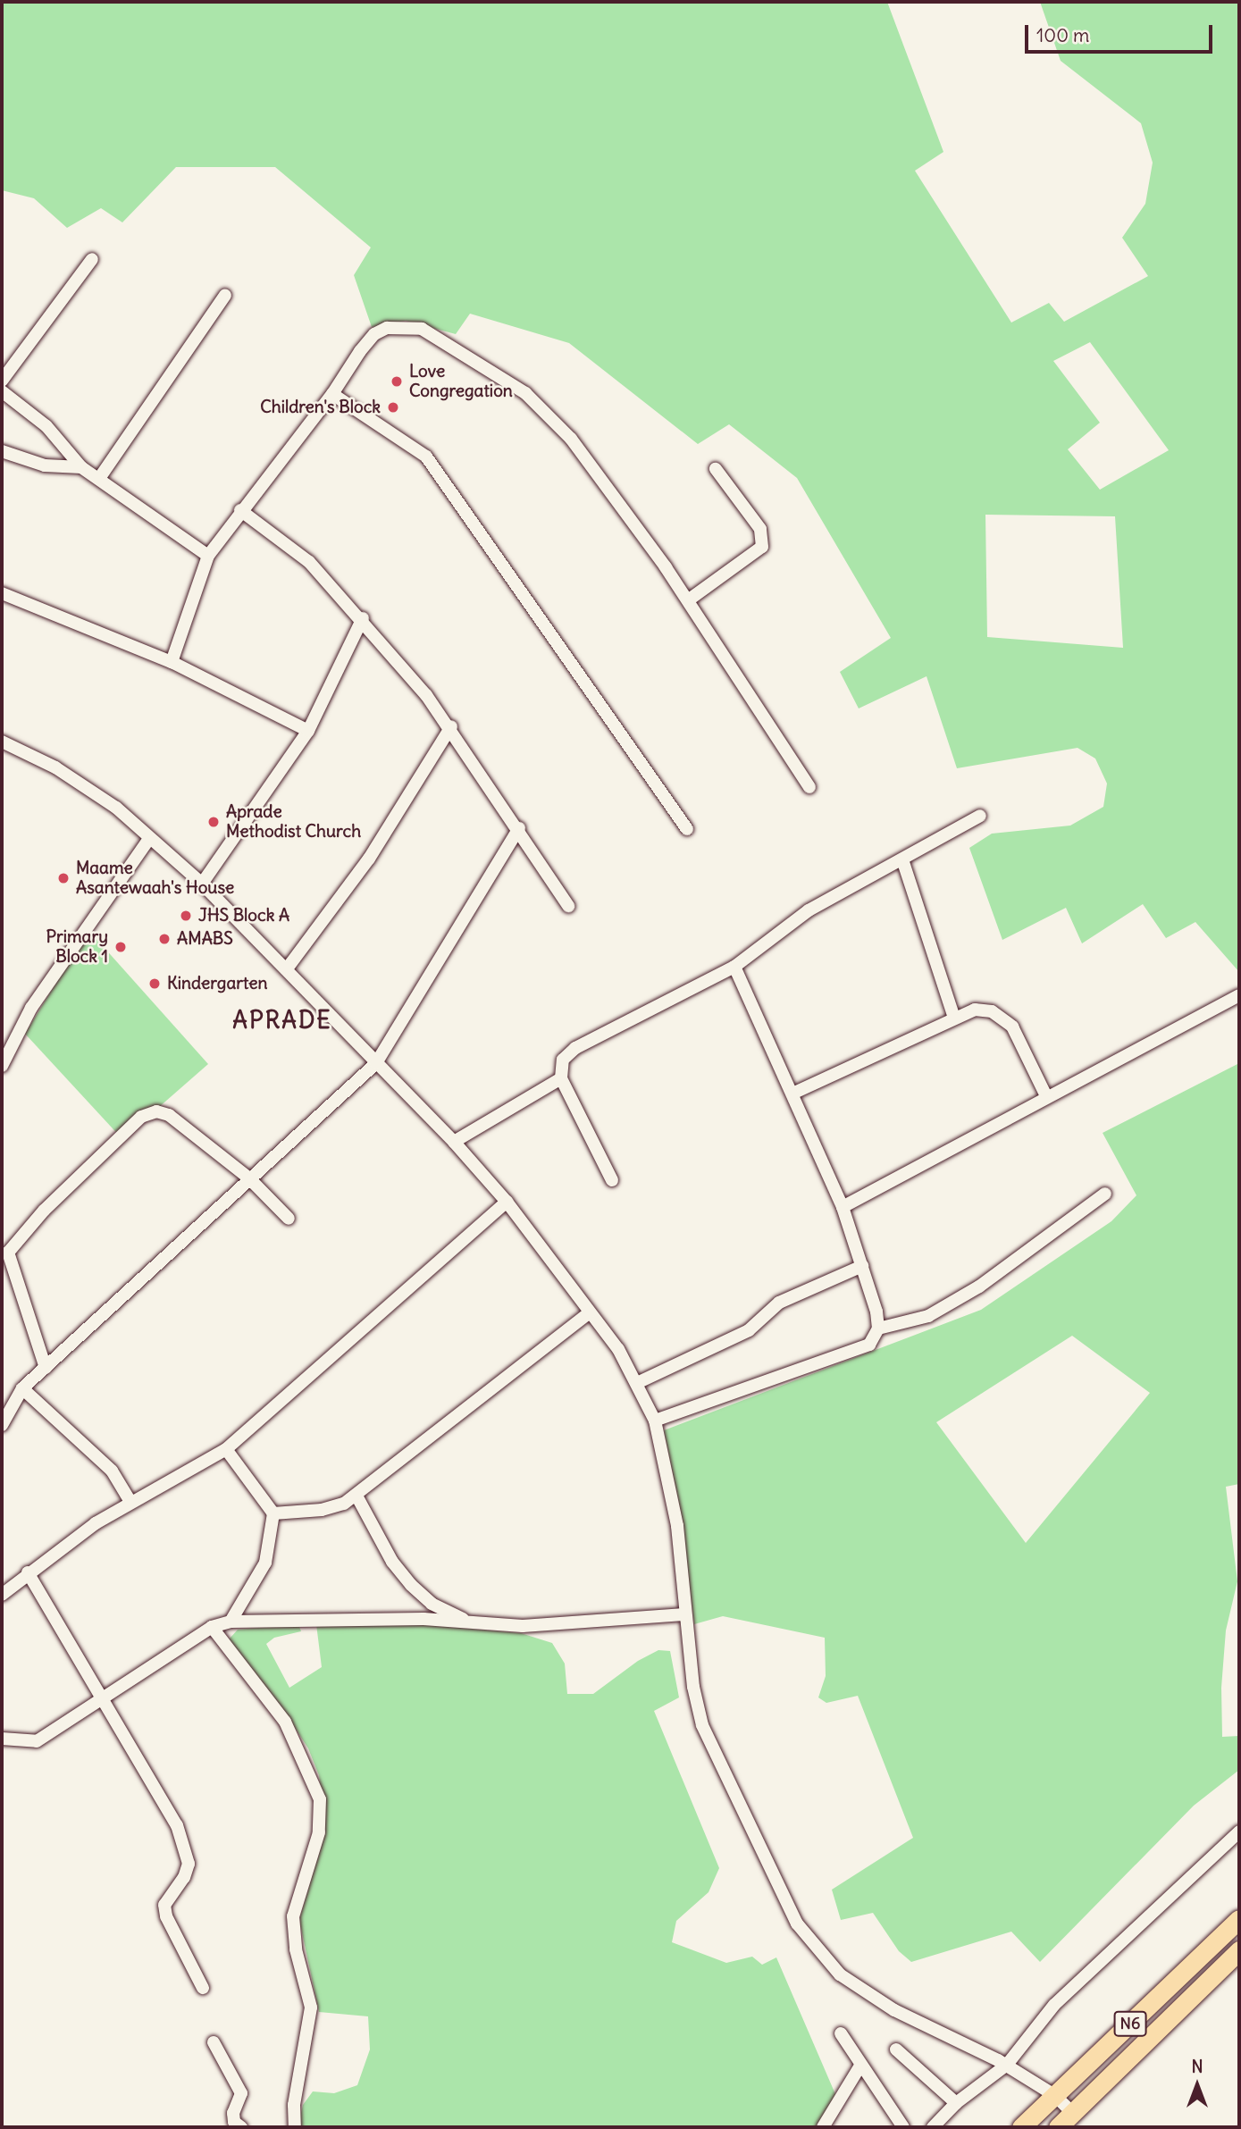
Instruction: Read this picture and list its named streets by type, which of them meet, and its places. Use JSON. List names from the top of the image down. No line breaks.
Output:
{"streets":{"highway":["N6"]},"districts":["APRADE"],"places":["Love Congregation","Children's Block","Aprade Methodist Church","Maame Asantewaah's House","JHS Block A","AMABS","Primary Block 1","Kindergarten"],"scale_bar":"100 m","north":"top"}
